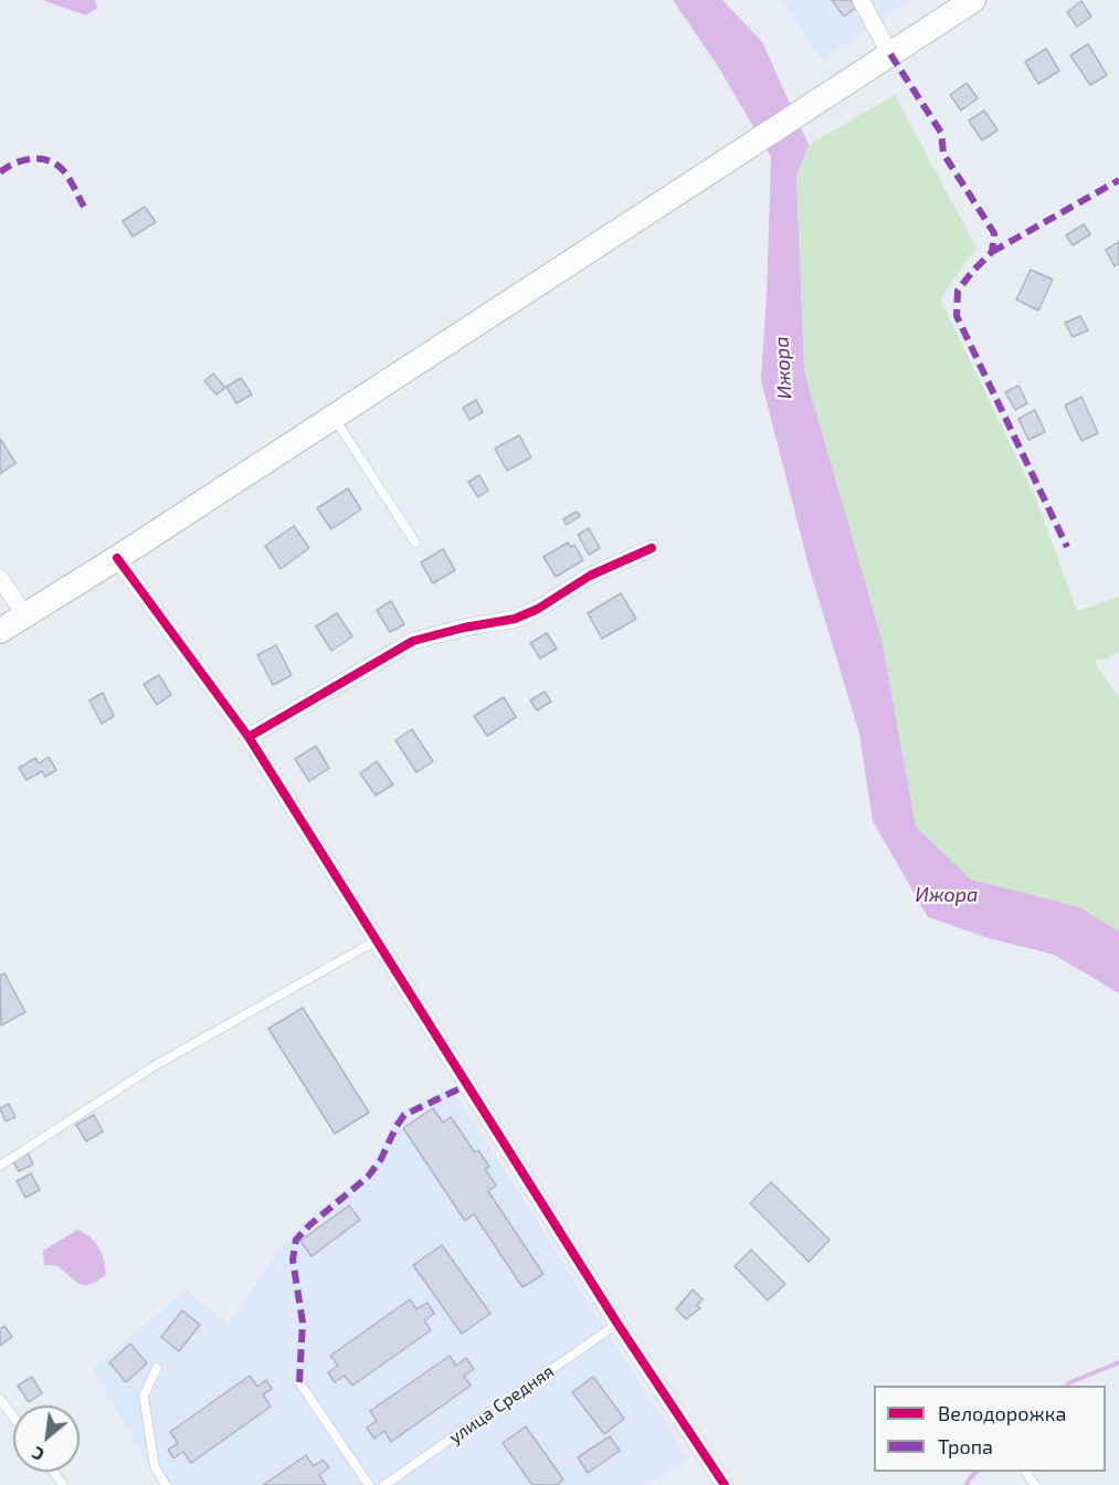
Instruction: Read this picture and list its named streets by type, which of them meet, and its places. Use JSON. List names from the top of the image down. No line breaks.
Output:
{"streets":{"lane":["улица Средняя"]},"water":["Ижора"],"legend":["Велодорожка","Тропа"],"north":"bottom left"}
